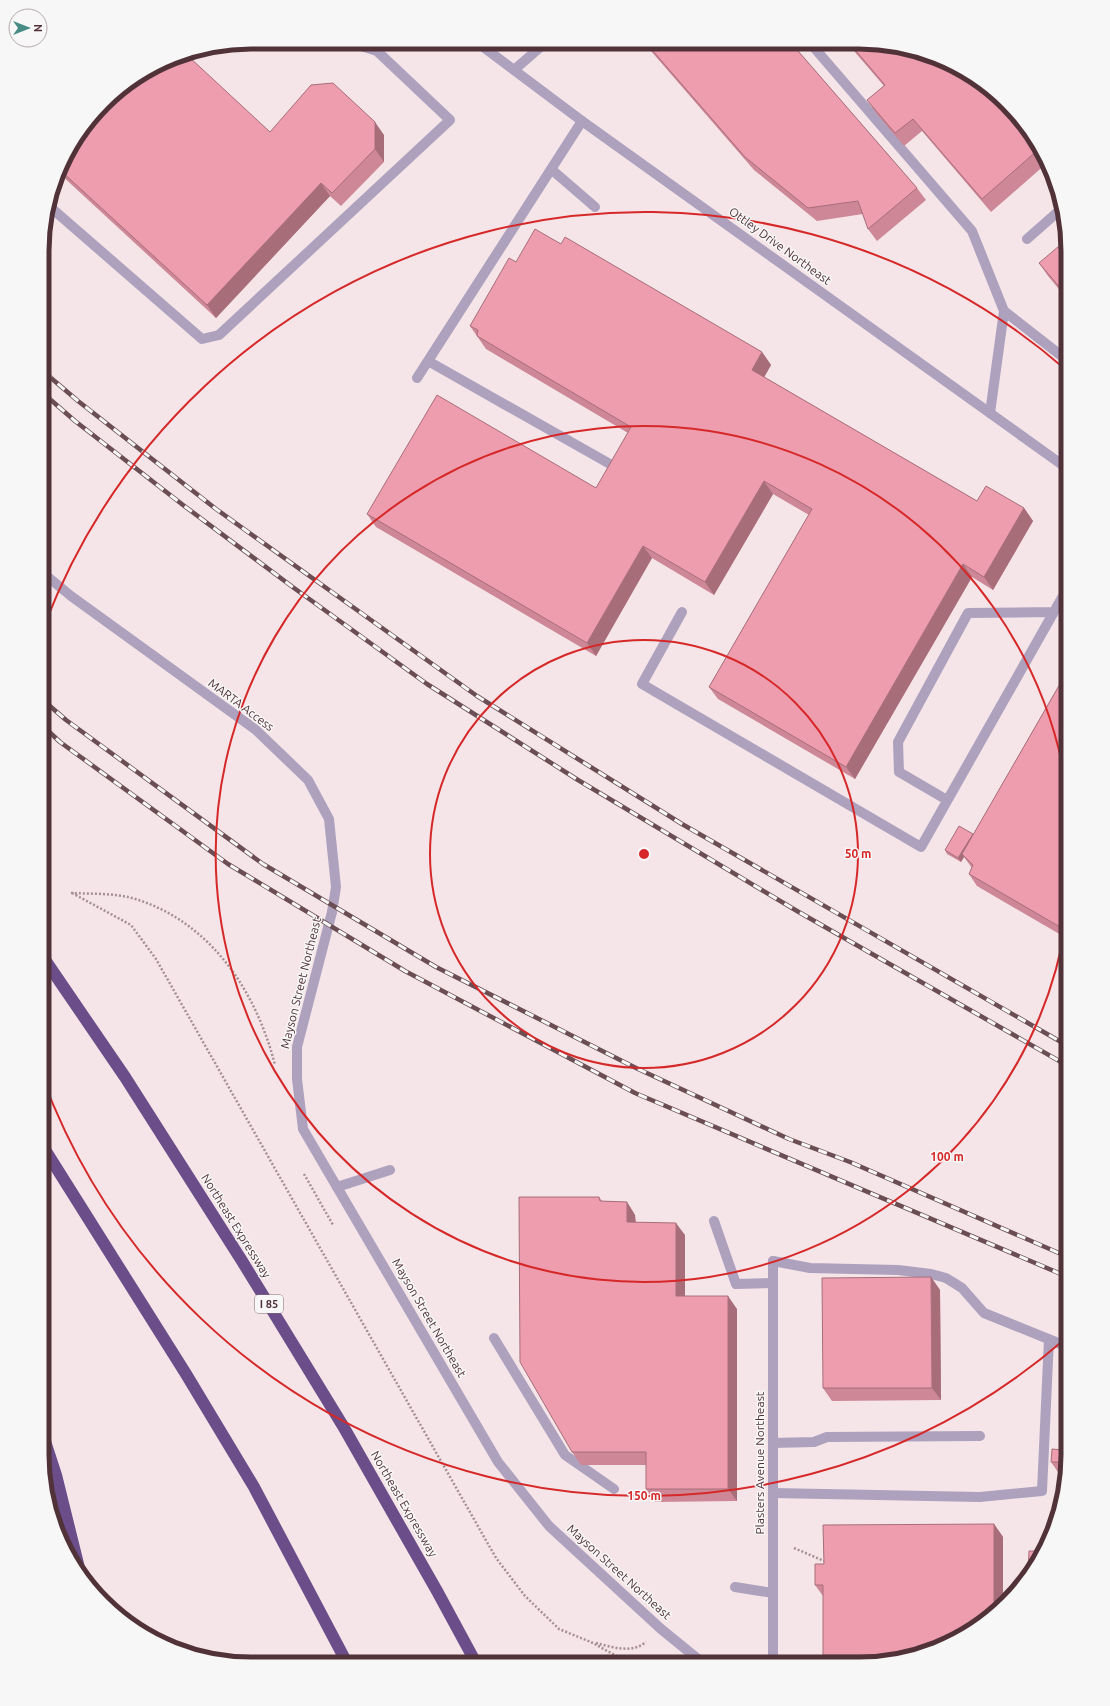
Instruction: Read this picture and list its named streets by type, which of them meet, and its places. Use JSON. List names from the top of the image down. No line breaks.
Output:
{"streets":{"highway":["Northeast Expressway","I 85"],"street":["Ottley Drive Northeast","MARTA Access","Mayson Street Northeast","Plasters Avenue Northeast"]},"crossings":[["MARTA Access","Mayson Street Northeast"]],"north":"right","rings":["50 m","100 m","150 m"]}
